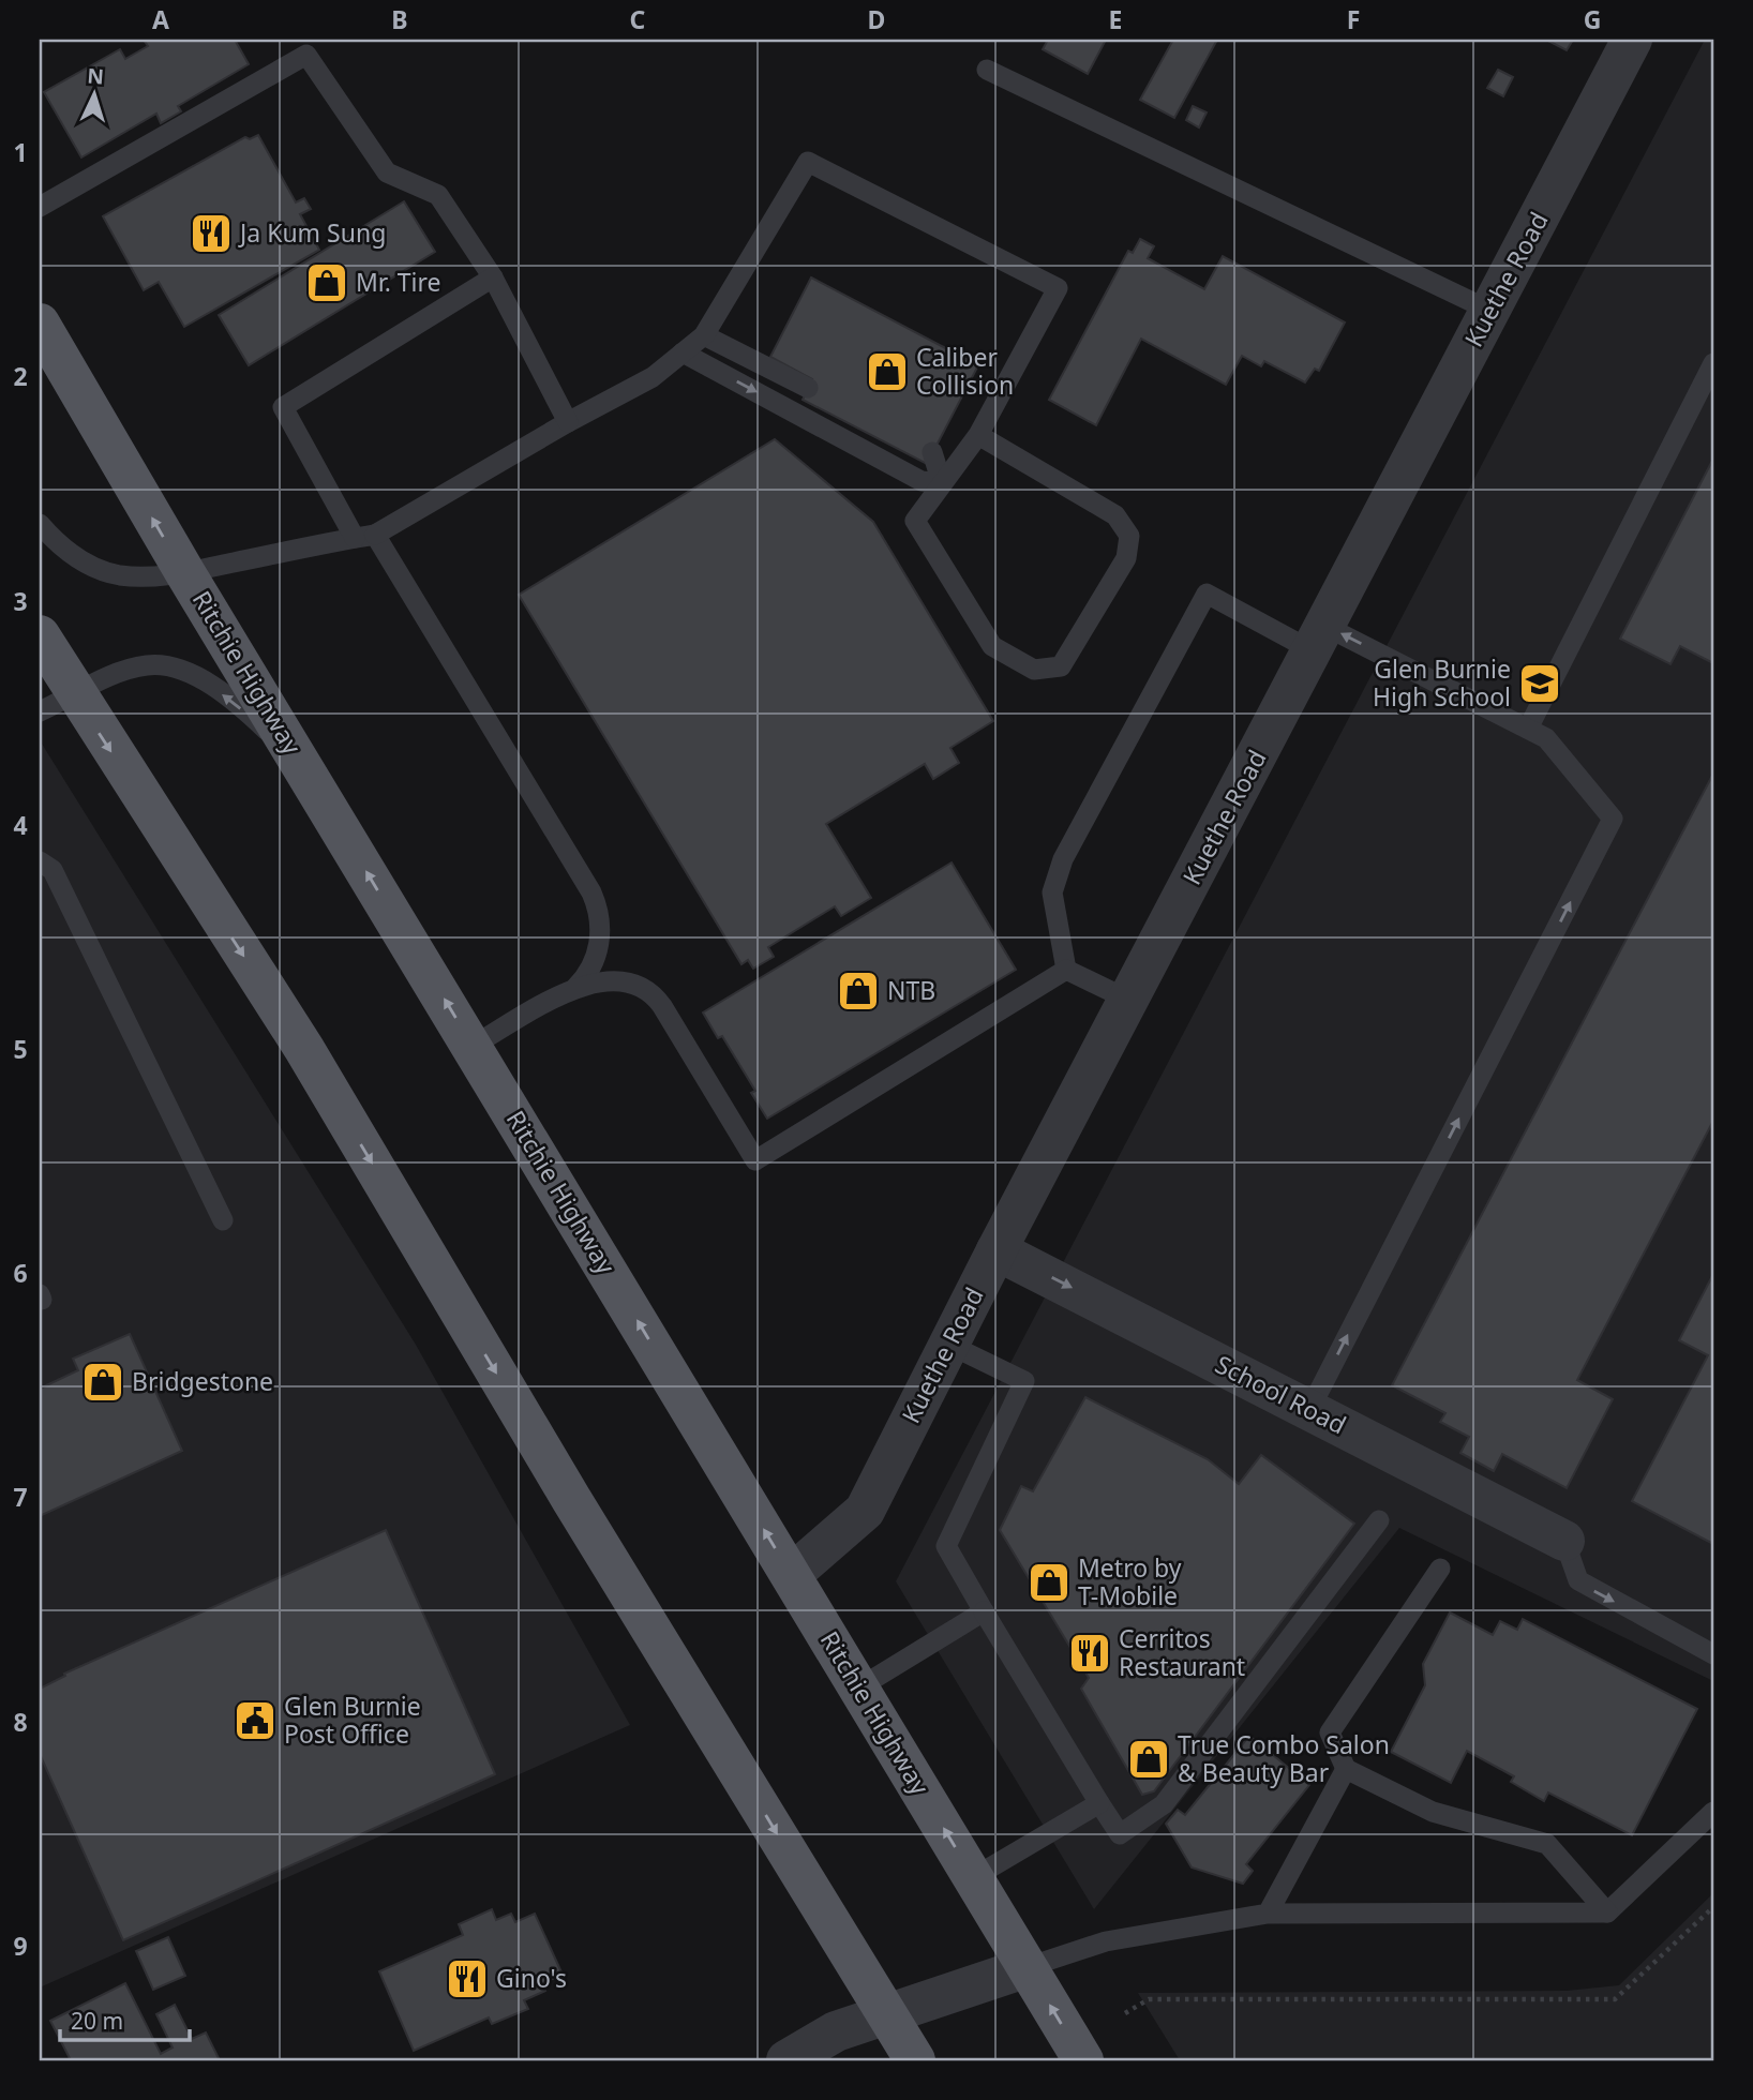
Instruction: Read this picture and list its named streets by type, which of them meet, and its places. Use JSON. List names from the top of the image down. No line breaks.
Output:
{"streets":{"main road":["Ritchie Highway"],"street":["Kuethe Road","School Road"]},"crossings":[["Kuethe Road","Ritchie Highway"],["Kuethe Road","School Road"]],"one_way":["School Road"],"places":{"restaurant":["Ja Kum Sung","Cerritos Restaurant","Gino's"],"shop":["Mr. Tire","Caliber Collision","NTB","Bridgestone","Metro by T-Mobile","True Combo Salon & Beauty Bar"],"school or university":["Glen Burnie High School"],"public building":["Glen Burnie Post Office"]},"scale_bar":"20 m","north":"top","grid":{"columns":["A","B","C","D","E","F","G"],"rows":["1","2","3","4","5","6","7","8","9"]}}
